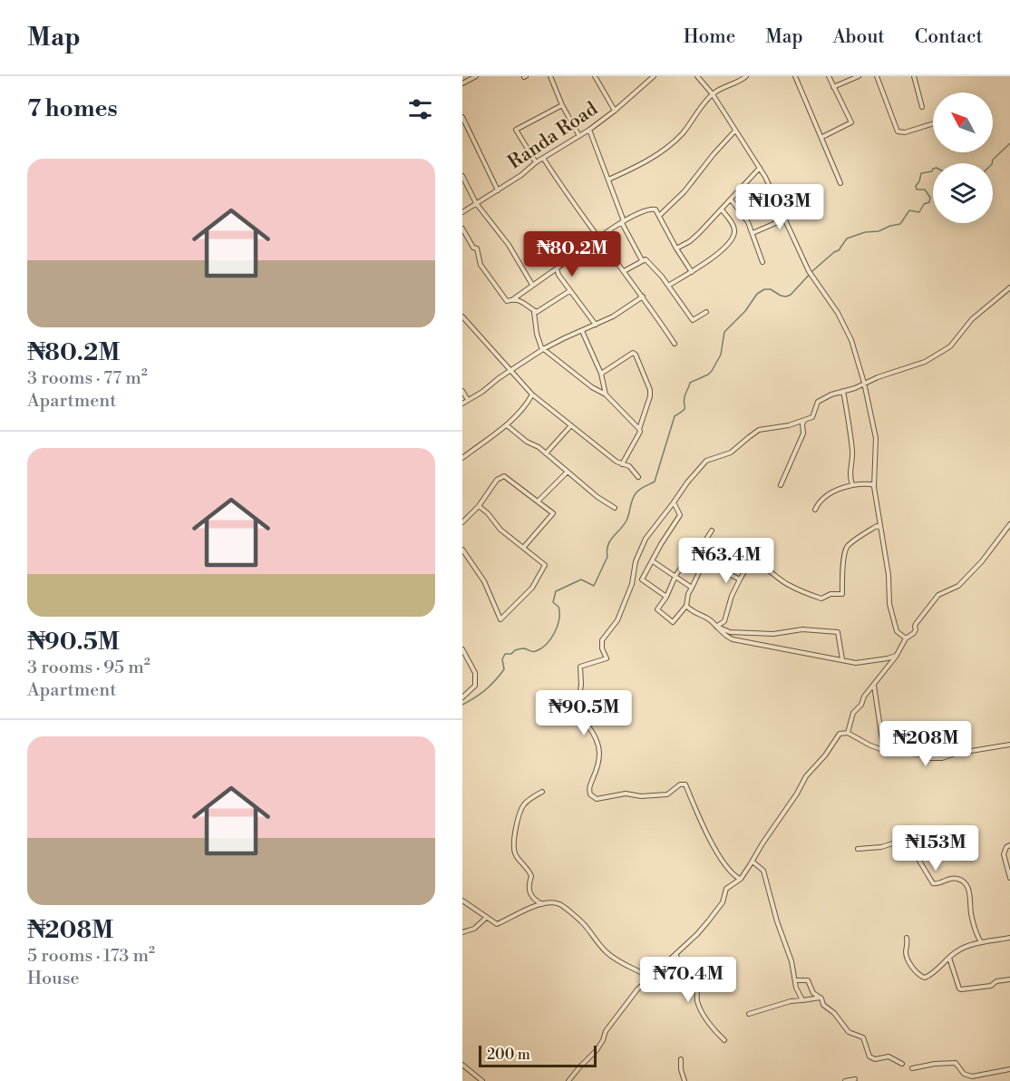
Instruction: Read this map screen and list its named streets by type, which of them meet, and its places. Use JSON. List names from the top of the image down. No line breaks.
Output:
{"streets":{"street":["Randa Road"]},"scale_bar":"200 m","north":"top left","page":{"header":"Map","nav":["Home","Map","About","Contact"],"heading":"7 homes","list":[{"name":"₦80.2M","note":"3 rooms · 77 m² · Apartment"},{"name":"₦90.5M","note":"3 rooms · 95 m² · Apartment"},{"name":"₦208M","note":"5 rooms · 173 m² · House"}],"price":["₦103M","₦80.2M","₦63.4M","₦90.5M","₦208M","₦153M","₦70.4M"],"scale":"200 m"}}
